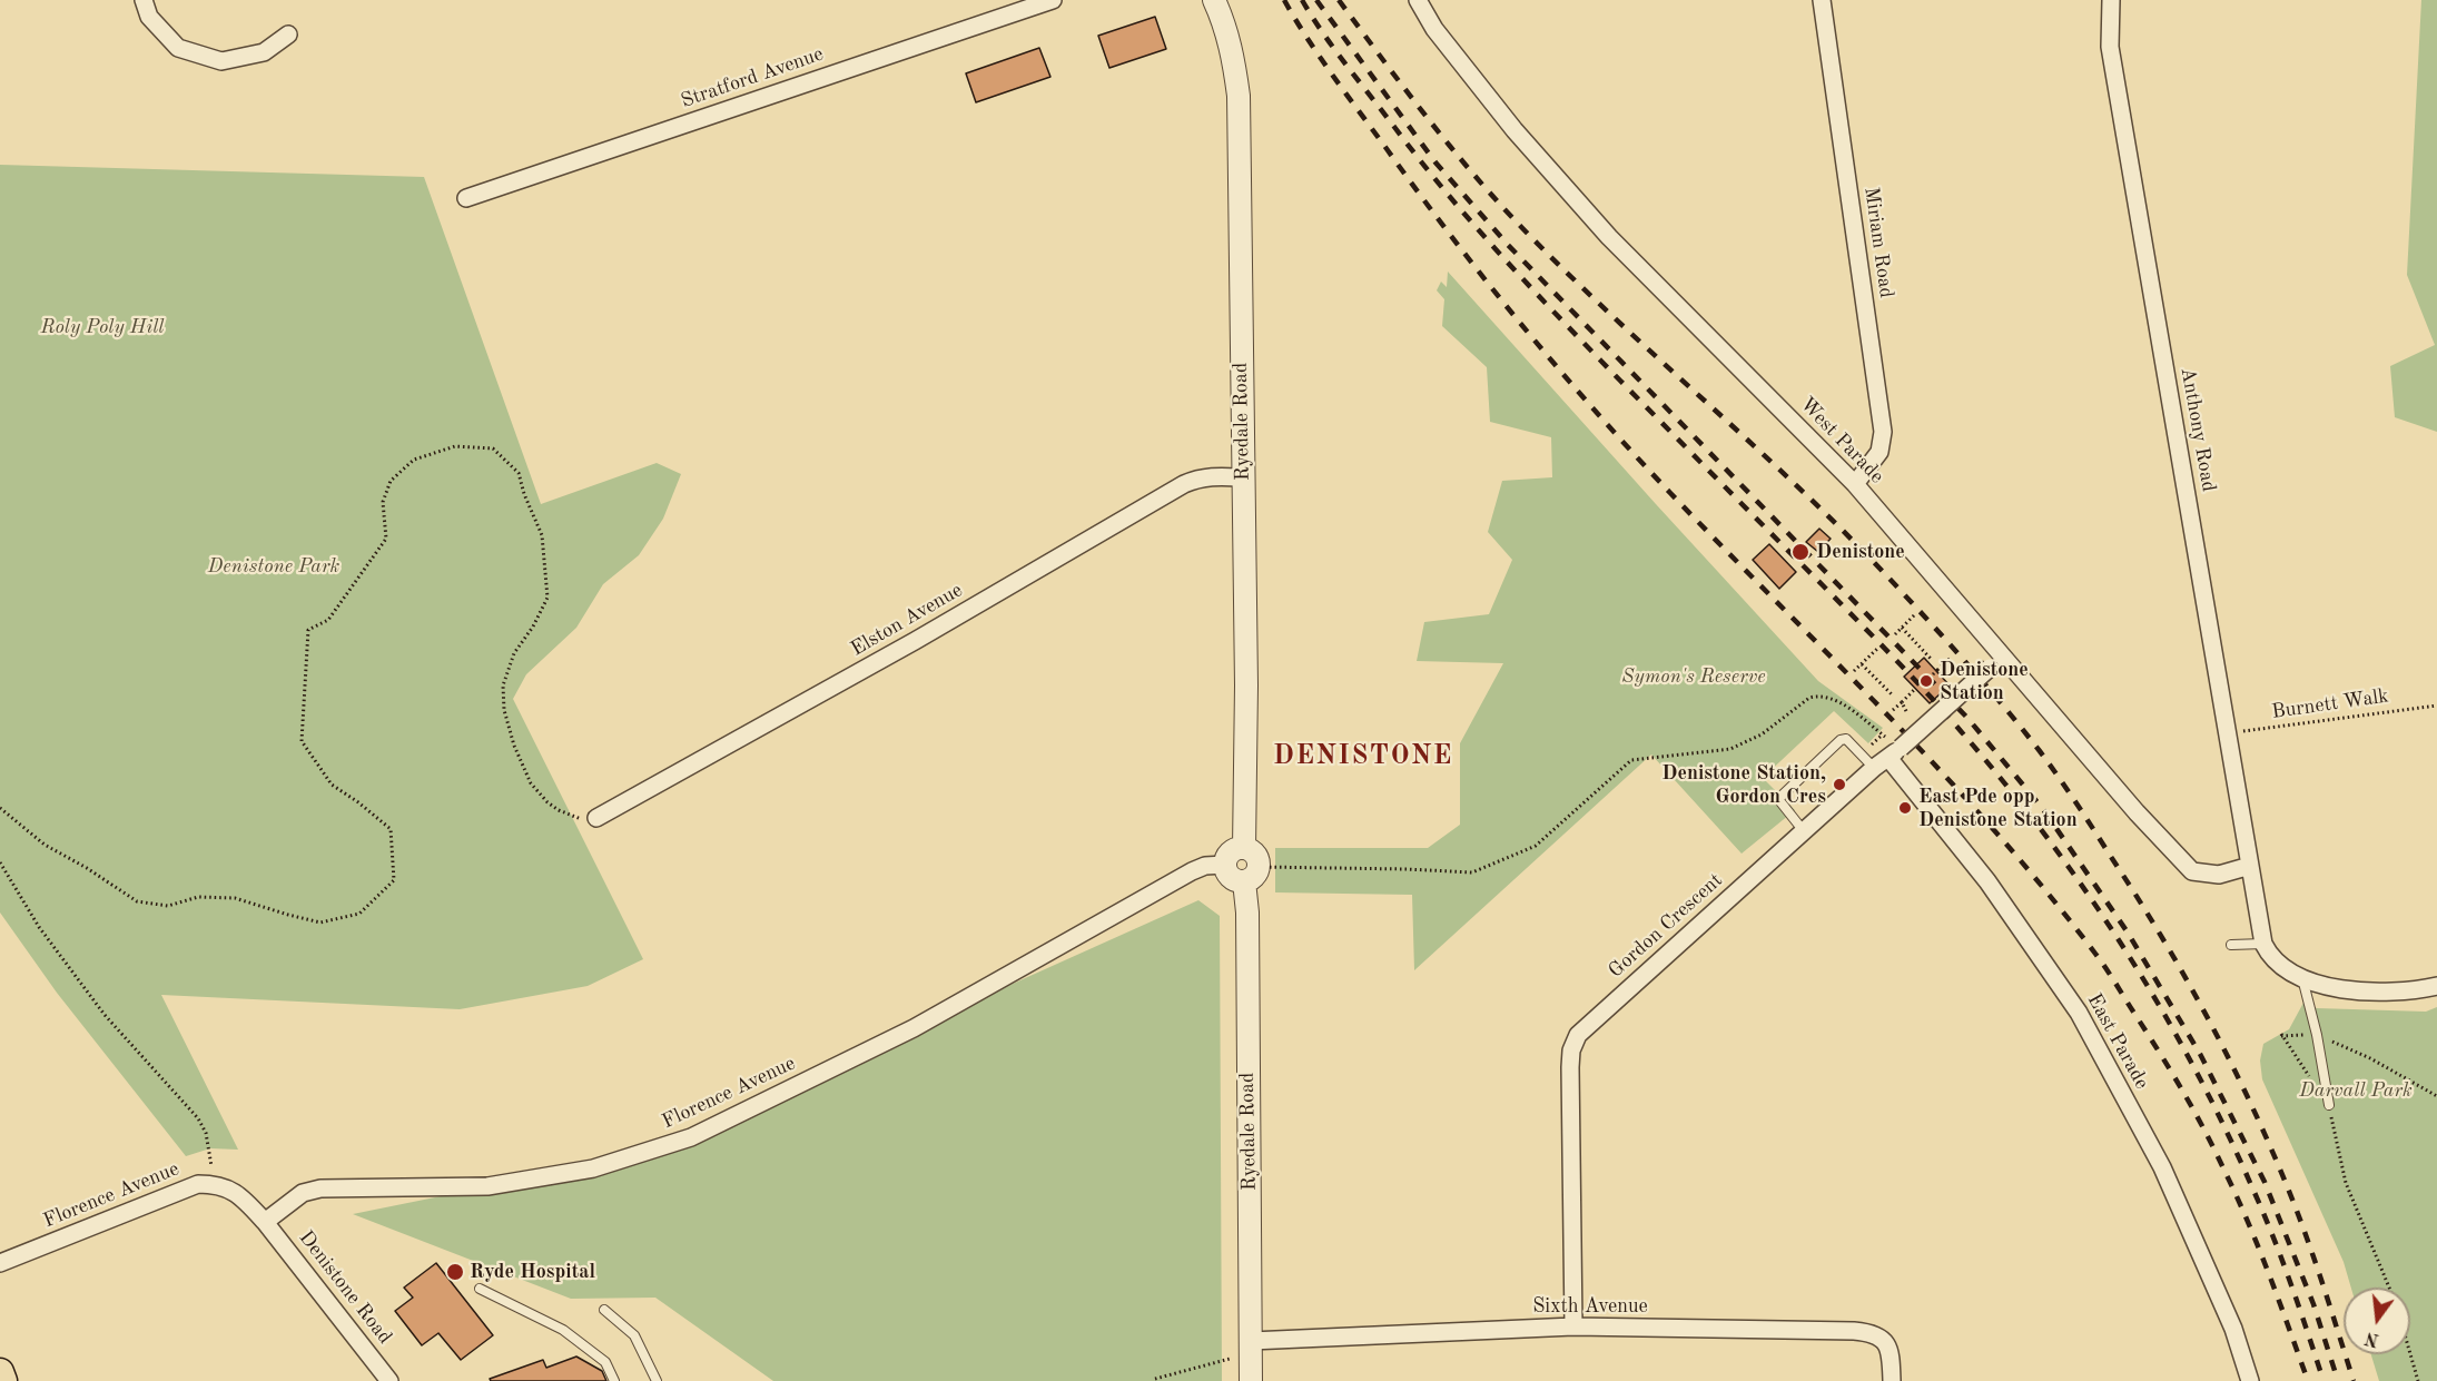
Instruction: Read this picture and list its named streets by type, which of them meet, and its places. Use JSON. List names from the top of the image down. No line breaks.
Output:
{"streets":{"street":["Stratford Avenue","Miriam Road","Ryedale Road","Anthony Road","West Parade","Elston Avenue","Gordon Crescent","East Parade","Florence Avenue","Denistone Road","Sixth Avenue"],"path":["Burnett Walk"]},"crossings":[["Miriam Road","West Parade"],["Ryedale Road","Elston Avenue"],["Ryedale Road","Florence Avenue"],["Ryedale Road","Sixth Avenue"],["Anthony Road","West Parade"],["Anthony Road","Burnett Walk"],["West Parade","Gordon Crescent"],["Gordon Crescent","East Parade"],["Gordon Crescent","Sixth Avenue"],["Florence Avenue","Denistone Road"]],"districts":["DENISTONE"],"parks":["Roly Poly Hill","Denistone Park","Symon's Reserve","Darvall Park"],"places":["Denistone","Denistone Station","Denistone Station, Gordon Cres","East Pde opp Denistone Station","Ryde Hospital"],"north":"bottom"}
